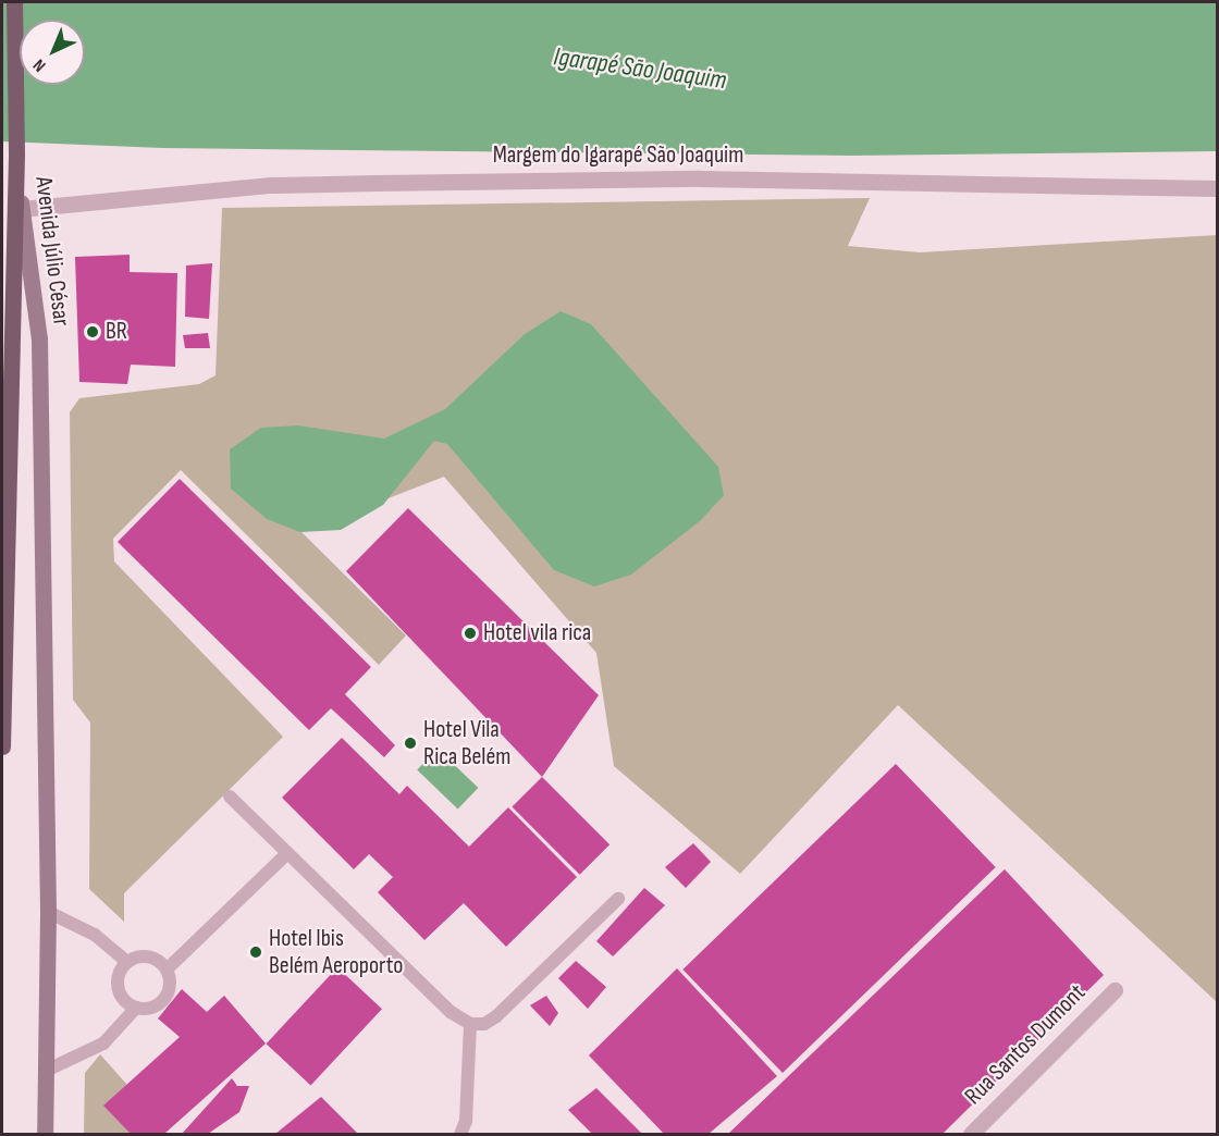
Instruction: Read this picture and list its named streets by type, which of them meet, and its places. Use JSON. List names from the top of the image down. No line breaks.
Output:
{"streets":{"main road":["Avenida Júlio César"],"street":["Margem do Igarapé São Joaquim","Rua Santos Dumont"]},"crossings":[["Margem do Igarapé São Joaquim","Avenida Júlio César"]],"water":["Igarapé São Joaquim"],"places":["BR","Hotel vila rica","Hotel Vila Rica Belém","Hotel Ibis Belém Aeroporto"],"north":"bottom left"}
